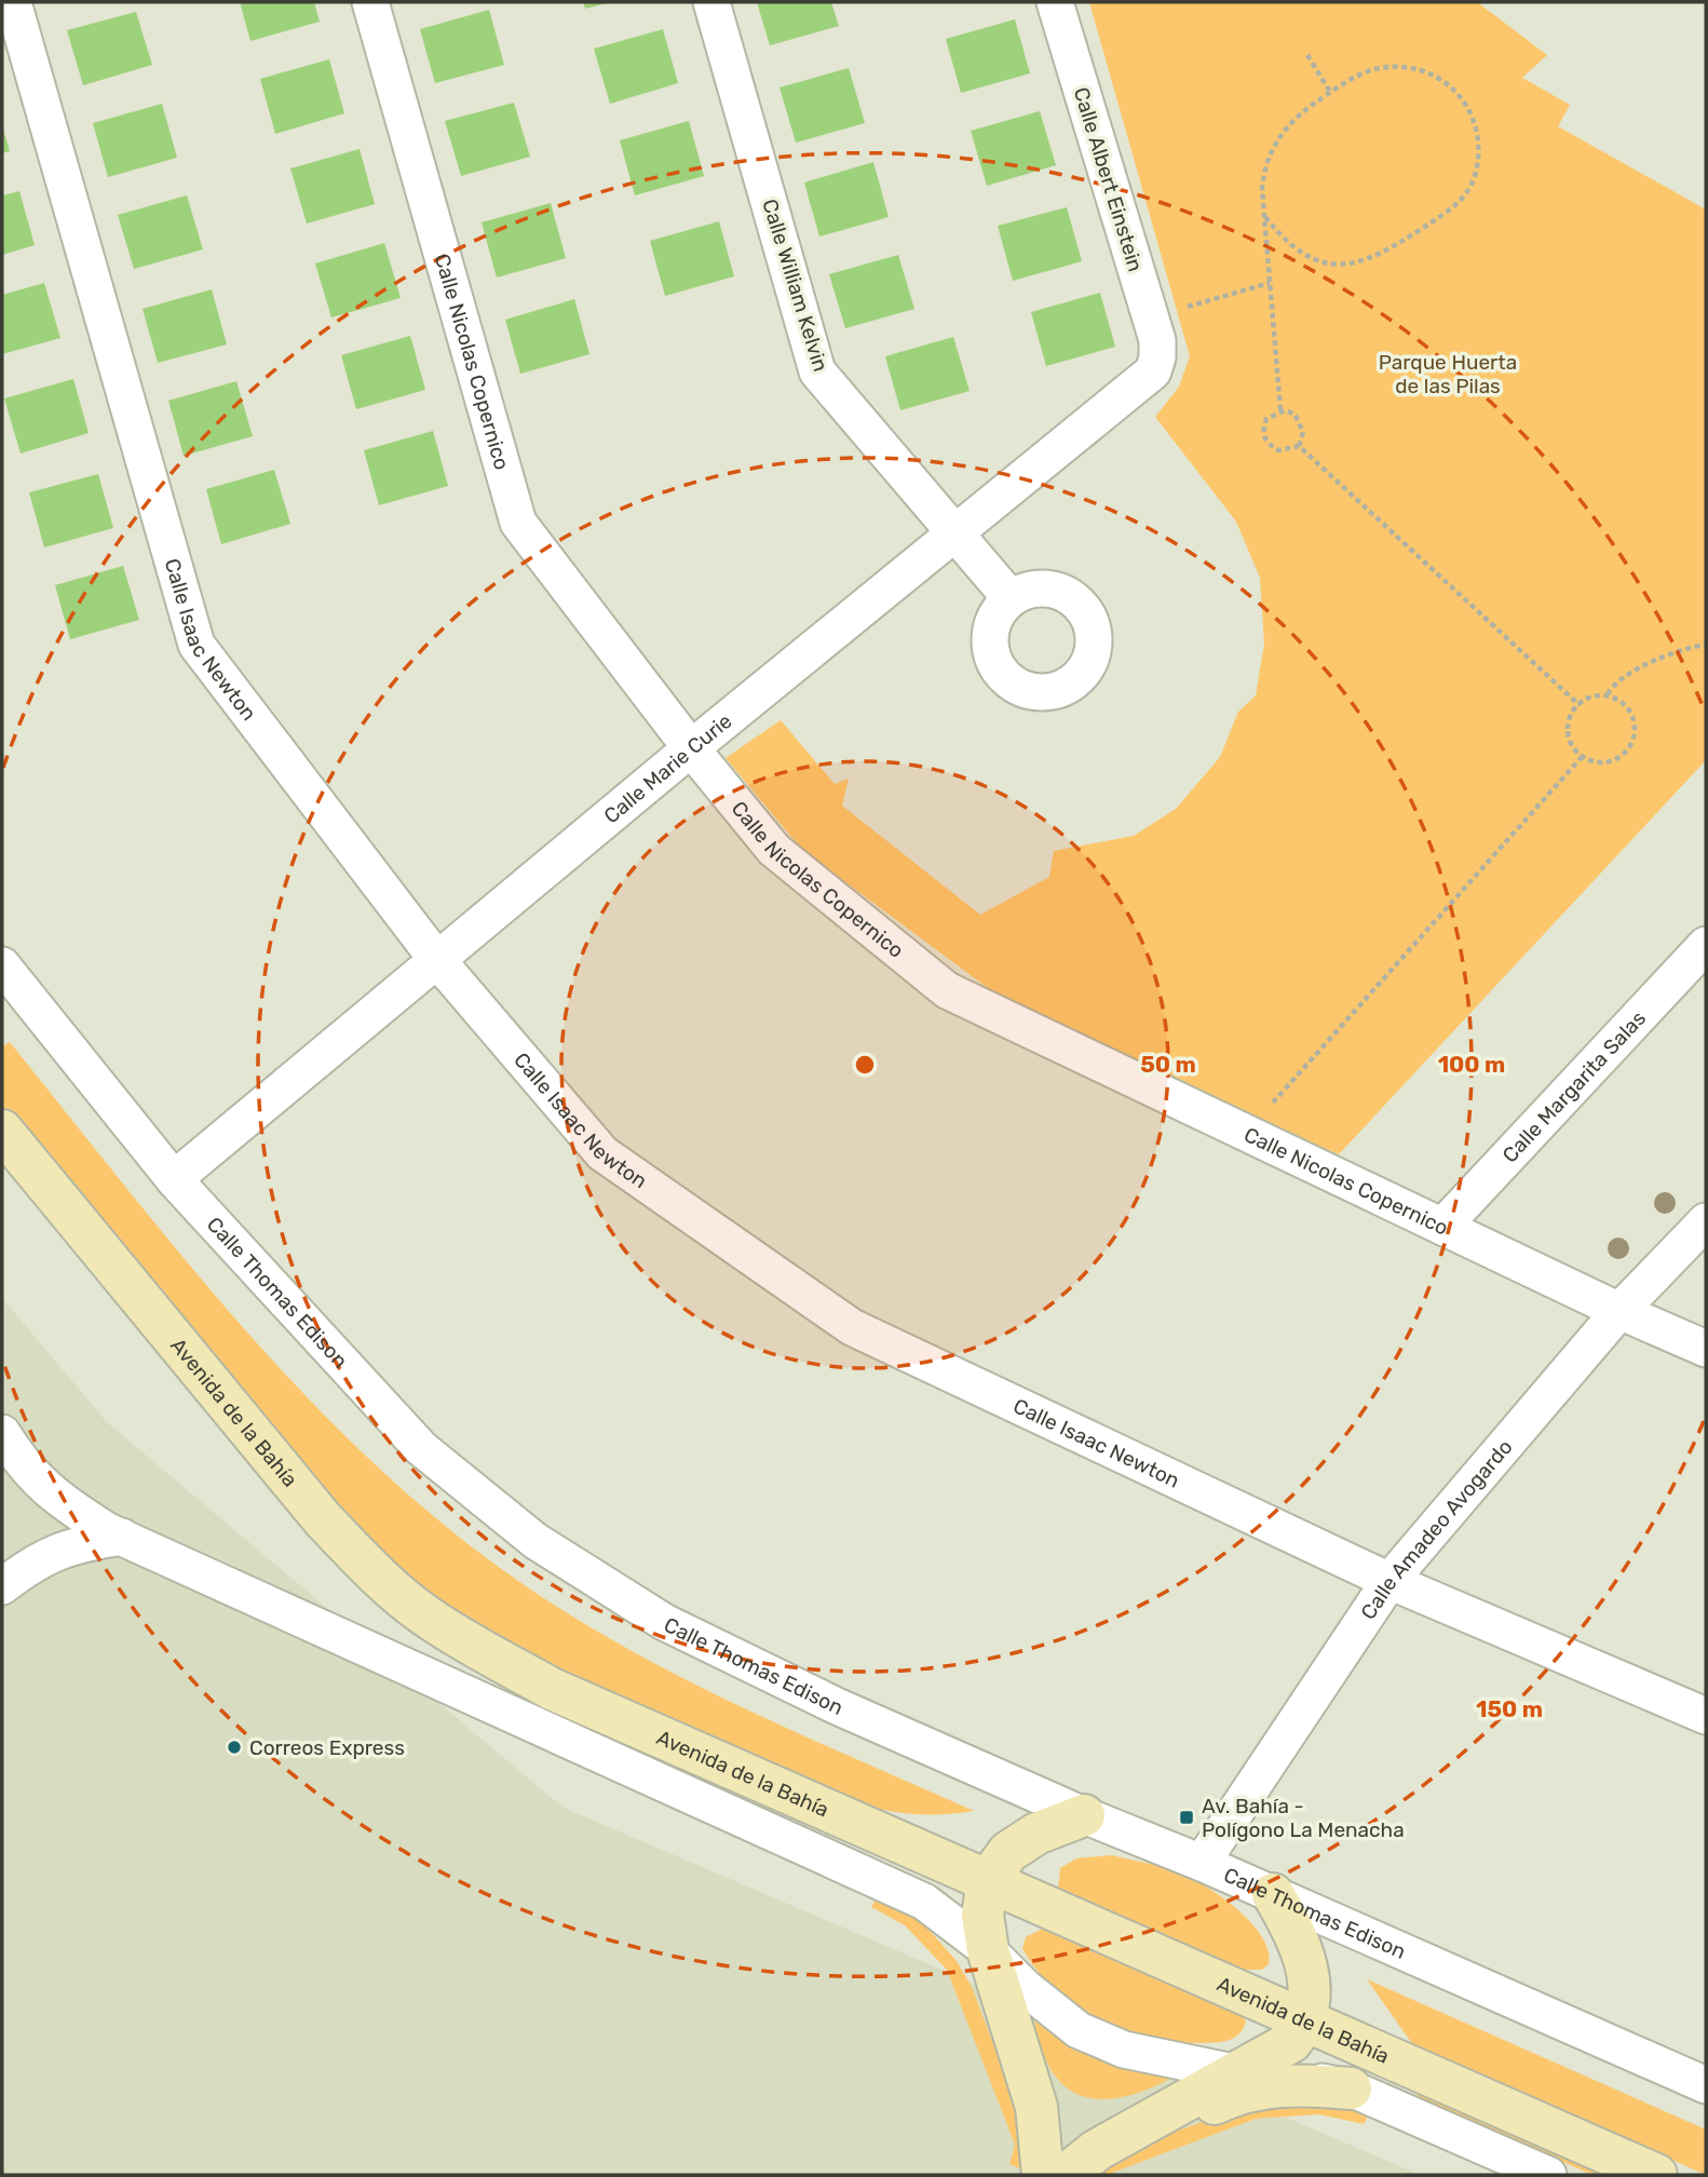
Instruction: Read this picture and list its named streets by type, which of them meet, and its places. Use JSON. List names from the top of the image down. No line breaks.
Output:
{"streets":{"street":["Calle Albert Einstein","Calle William Kelvin","Calle Nicolas Copernico","Calle Isaac Newton","Calle Marie Curie","Calle Margarita Salas","Calle Thomas Edison","Avenida de la Bahía","Calle Amadeo Avogardo"]},"crossings":[["Calle Albert Einstein","Calle Marie Curie"],["Calle William Kelvin","Calle Marie Curie"],["Calle Nicolas Copernico","Calle Marie Curie"],["Calle Nicolas Copernico","Calle Margarita Salas"],["Calle Nicolas Copernico","Calle Amadeo Avogardo"],["Calle Isaac Newton","Calle Marie Curie"],["Calle Isaac Newton","Calle Amadeo Avogardo"],["Calle Marie Curie","Calle Thomas Edison"],["Calle Thomas Edison","Calle Amadeo Avogardo"]],"parks":["Parque Huerta de las Pilas"],"places":{"other":["Correos Express"],"transit":["Av. Bahía - Polígono La Menacha"]},"rings":["50 m","100 m","150 m"]}
